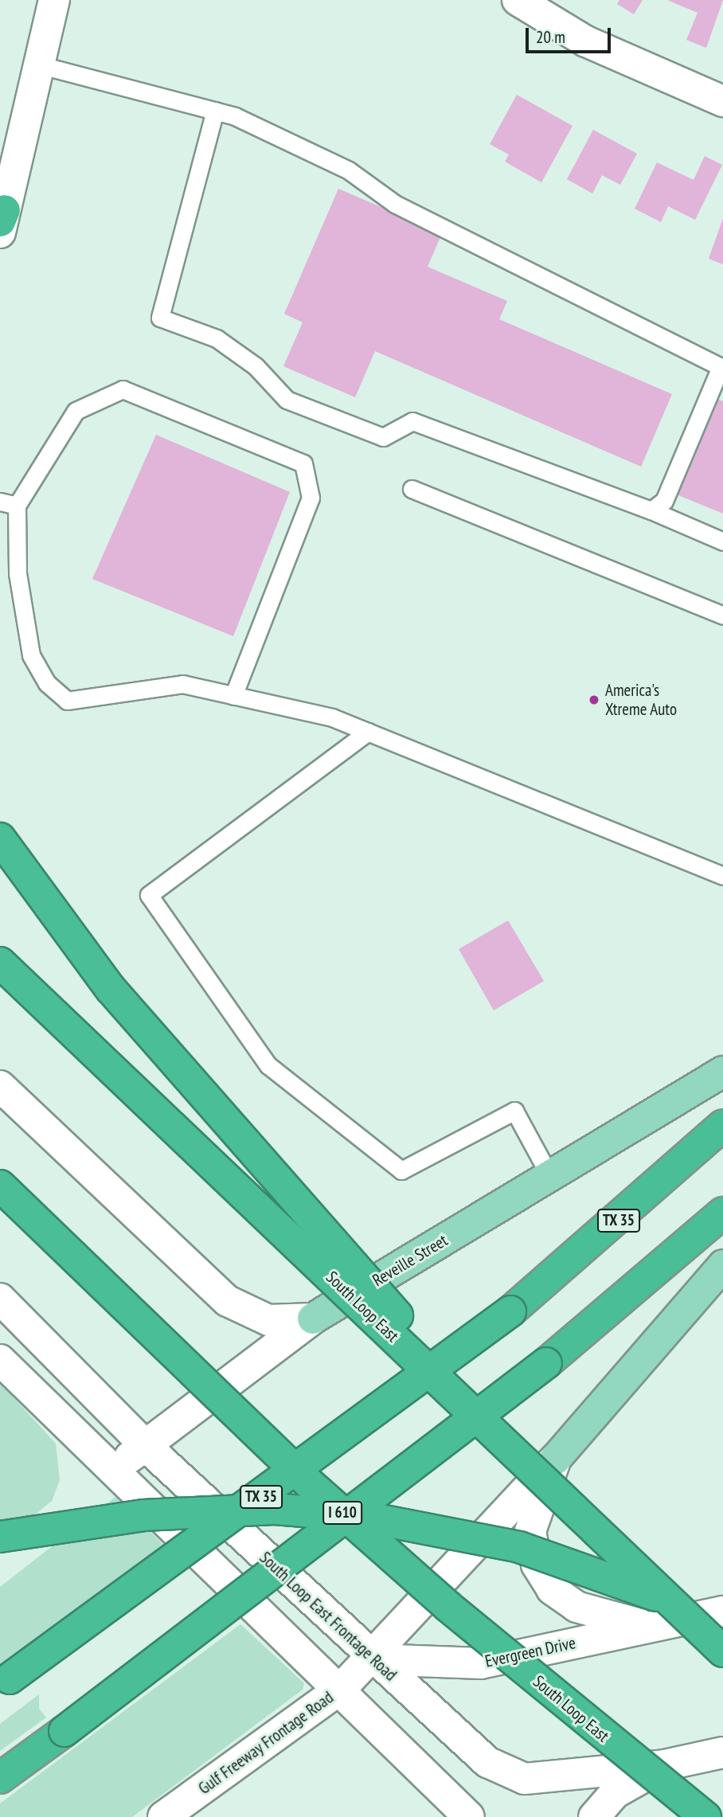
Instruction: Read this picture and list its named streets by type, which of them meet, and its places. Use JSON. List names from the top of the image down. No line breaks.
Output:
{"streets":{"highway":["TX 35","South Loop East","I 610"],"main road":["Reveille Street","South Loop East Frontage Road","Evergreen Drive","Gulf Freeway Frontage Road"]},"crossings":[["Reveille Street","South Loop East Frontage Road"],["South Loop East","Evergreen Drive"],["South Loop East Frontage Road","Evergreen Drive"]],"places":["America's Xtreme Auto"],"scale_bar":"20 m"}
